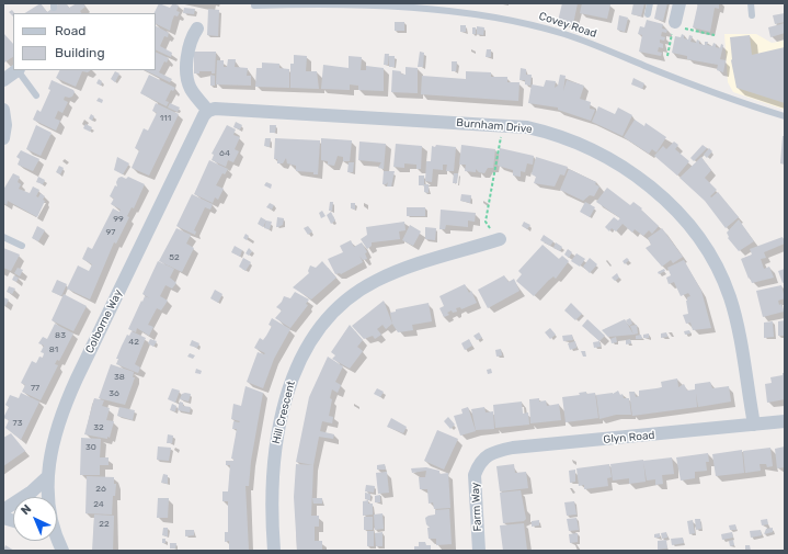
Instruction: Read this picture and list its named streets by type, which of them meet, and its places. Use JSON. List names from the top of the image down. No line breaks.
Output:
{"streets":{"street":["Burnham Drive","Colborne Way","Hill Crescent","Glyn Road","Farm Way"],"lane":["Covey Road"]},"crossings":[["Burnham Drive","Colborne Way"],["Burnham Drive","Glyn Road"],["Glyn Road","Farm Way"]],"house_numbers":["111","64","99","97","52","83","42","81","38","77","36","73","32","30","26","24","22"],"legend":["Road","Building"],"north":"top left"}
